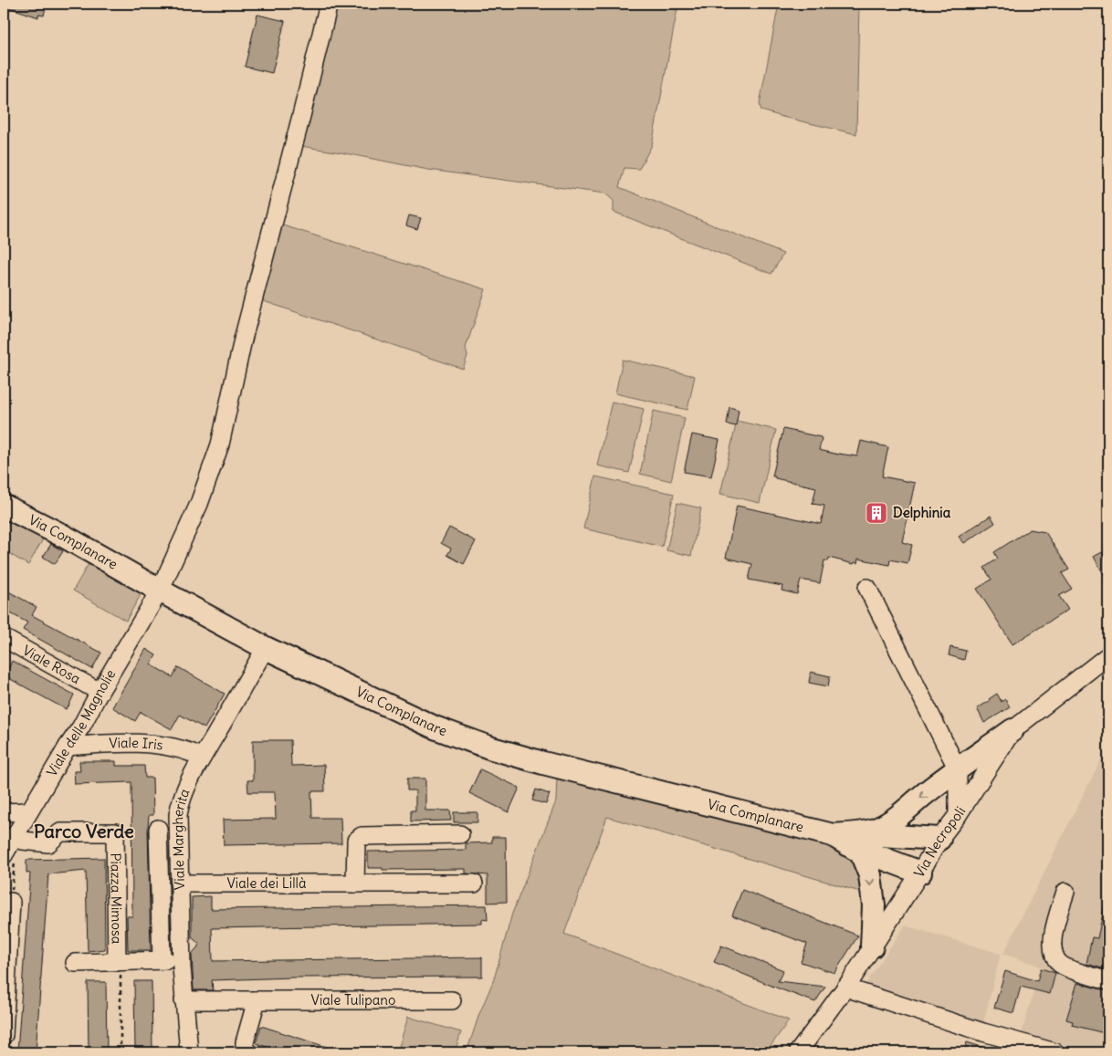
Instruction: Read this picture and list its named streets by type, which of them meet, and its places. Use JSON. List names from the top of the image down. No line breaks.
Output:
{"streets":{"main road":["Via Complanare"],"street":["Viale Rosa","Viale delle Magnolie","Viale Iris","Viale Margherita","Via Necropoli","Viale dei Lillà","Piazza Mimosa","Viale Tulipano"]},"crossings":[["Via Complanare","Viale delle Magnolie"],["Via Complanare","Viale Margherita"],["Viale Rosa","Viale delle Magnolie"],["Viale delle Magnolie","Viale Iris"],["Viale delle Magnolie","Piazza Mimosa"],["Viale Iris","Viale Margherita"],["Viale Margherita","Viale dei Lillà"],["Viale Margherita","Piazza Mimosa"],["Viale Margherita","Viale Tulipano"]],"districts":["Parco Verde"],"places":{"building":["Delphinia"]}}
